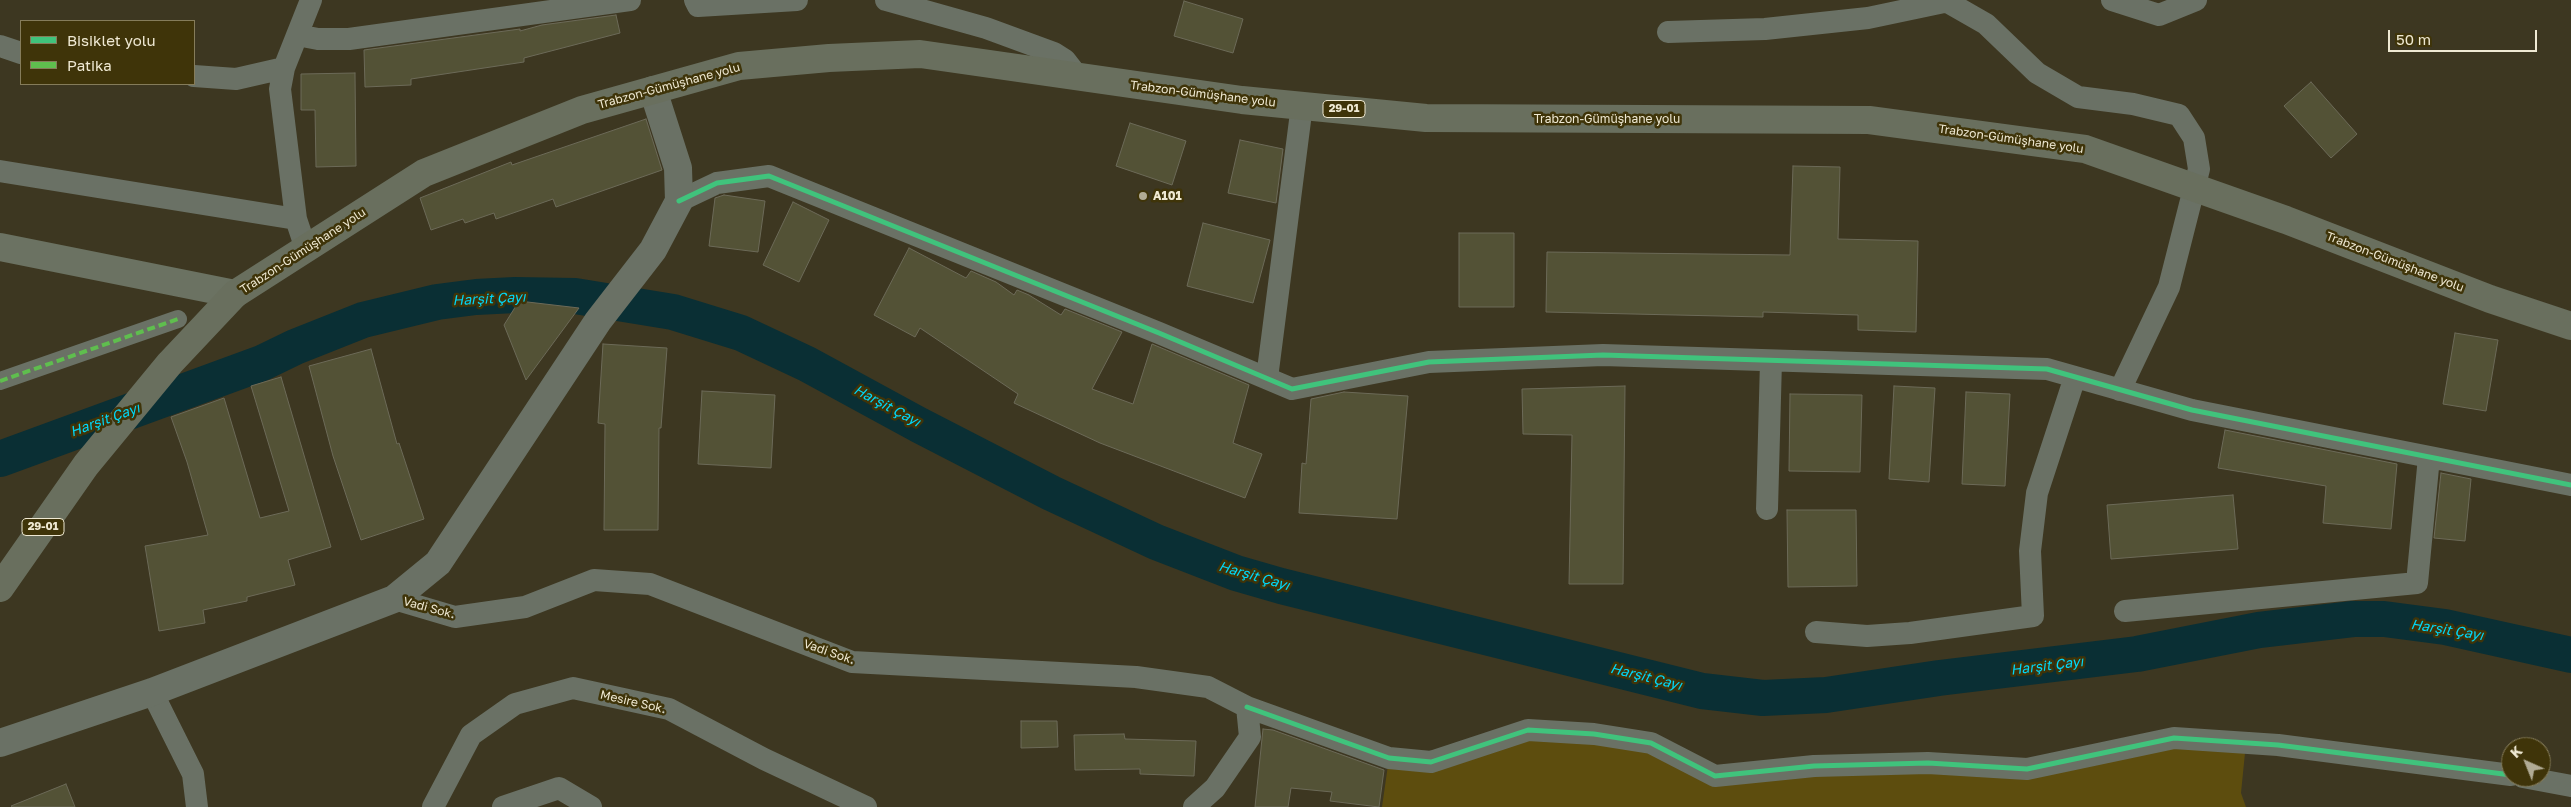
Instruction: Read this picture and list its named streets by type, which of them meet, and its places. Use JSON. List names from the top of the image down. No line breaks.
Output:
{"streets":{"main road":["Trabzon-Gümüşhane yolu","29-01"],"street":["Vadi Sok.","Mesire Sok."]},"water":["Harşit Çayı"],"places":["A101"],"legend":["Bisiklet yolu","Patika"],"scale_bar":"50 m","north":"top left"}
